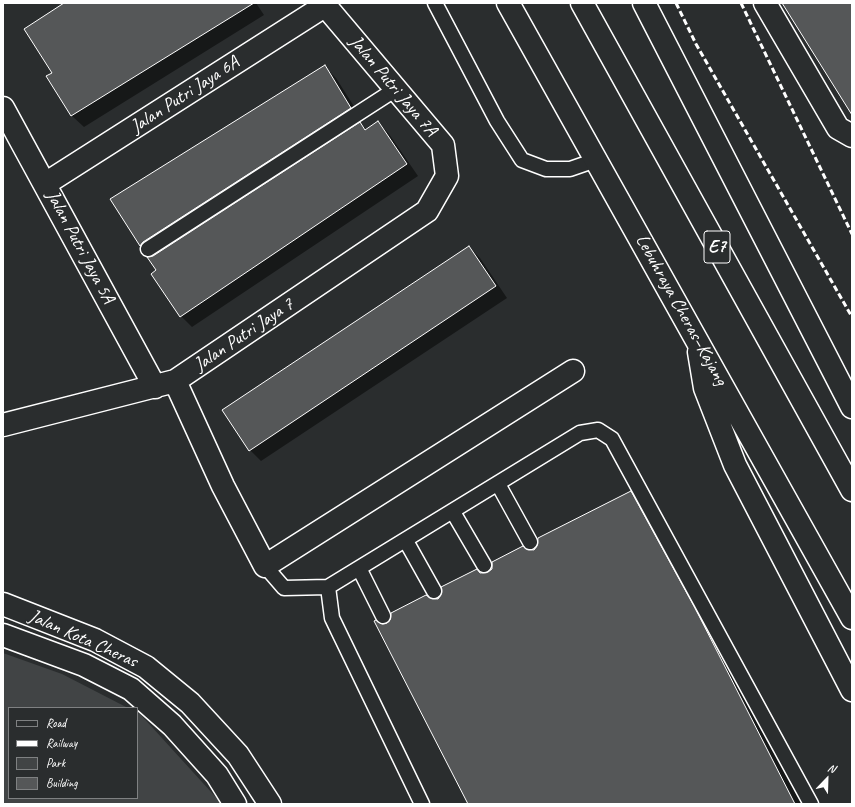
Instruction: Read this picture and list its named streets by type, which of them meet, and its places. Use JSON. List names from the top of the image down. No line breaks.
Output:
{"streets":{"main road":["Jalan Putri Jaya 7A","Jalan Putri Jaya 6A","Jalan Putri Jaya 5A","E7","Lebuhraya Cheras–Kajang","Jalan Putri Jaya 7","Jalan Kota Cheras"]},"crossings":[["Jalan Putri Jaya 7A","Jalan Putri Jaya 6A"],["Jalan Putri Jaya 7A","Jalan Putri Jaya 7"],["Jalan Putri Jaya 6A","Jalan Putri Jaya 5A"],["Jalan Putri Jaya 5A","Jalan Putri Jaya 7"]],"legend":["Road","Railway","Park","Building"],"north":"top right"}
